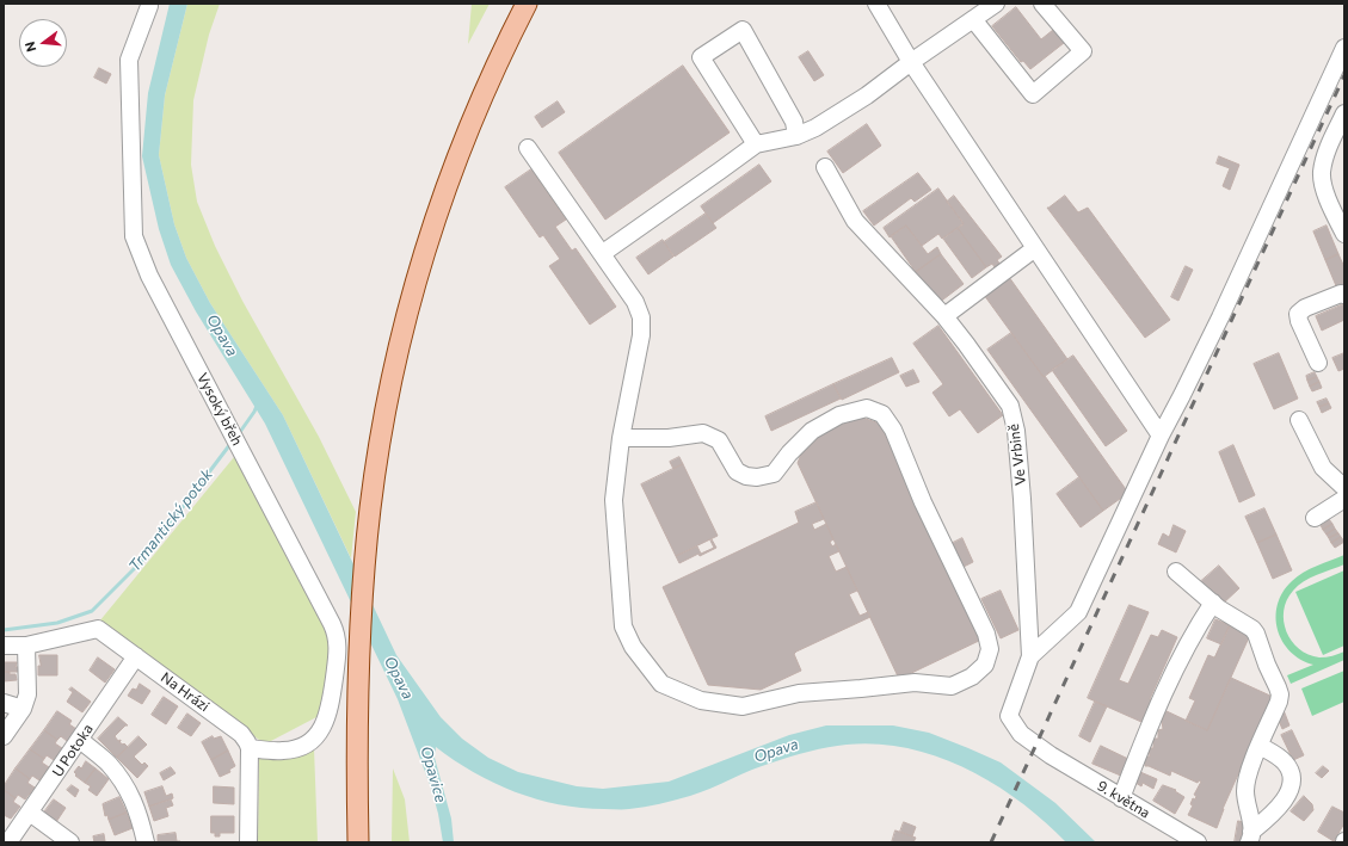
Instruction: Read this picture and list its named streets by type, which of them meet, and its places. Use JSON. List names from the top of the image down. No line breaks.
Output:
{"streets":{"street":["Vysoký břeh","Ve Vrbině","Na Hrázi","U Potoka","9. května"]},"crossings":[["Vysoký břeh","Na Hrázi"],["Ve Vrbině","9. května"],["Na Hrázi","U Potoka"]],"water":["Opava","Trmantický potok","Opavice"],"north":"left"}
